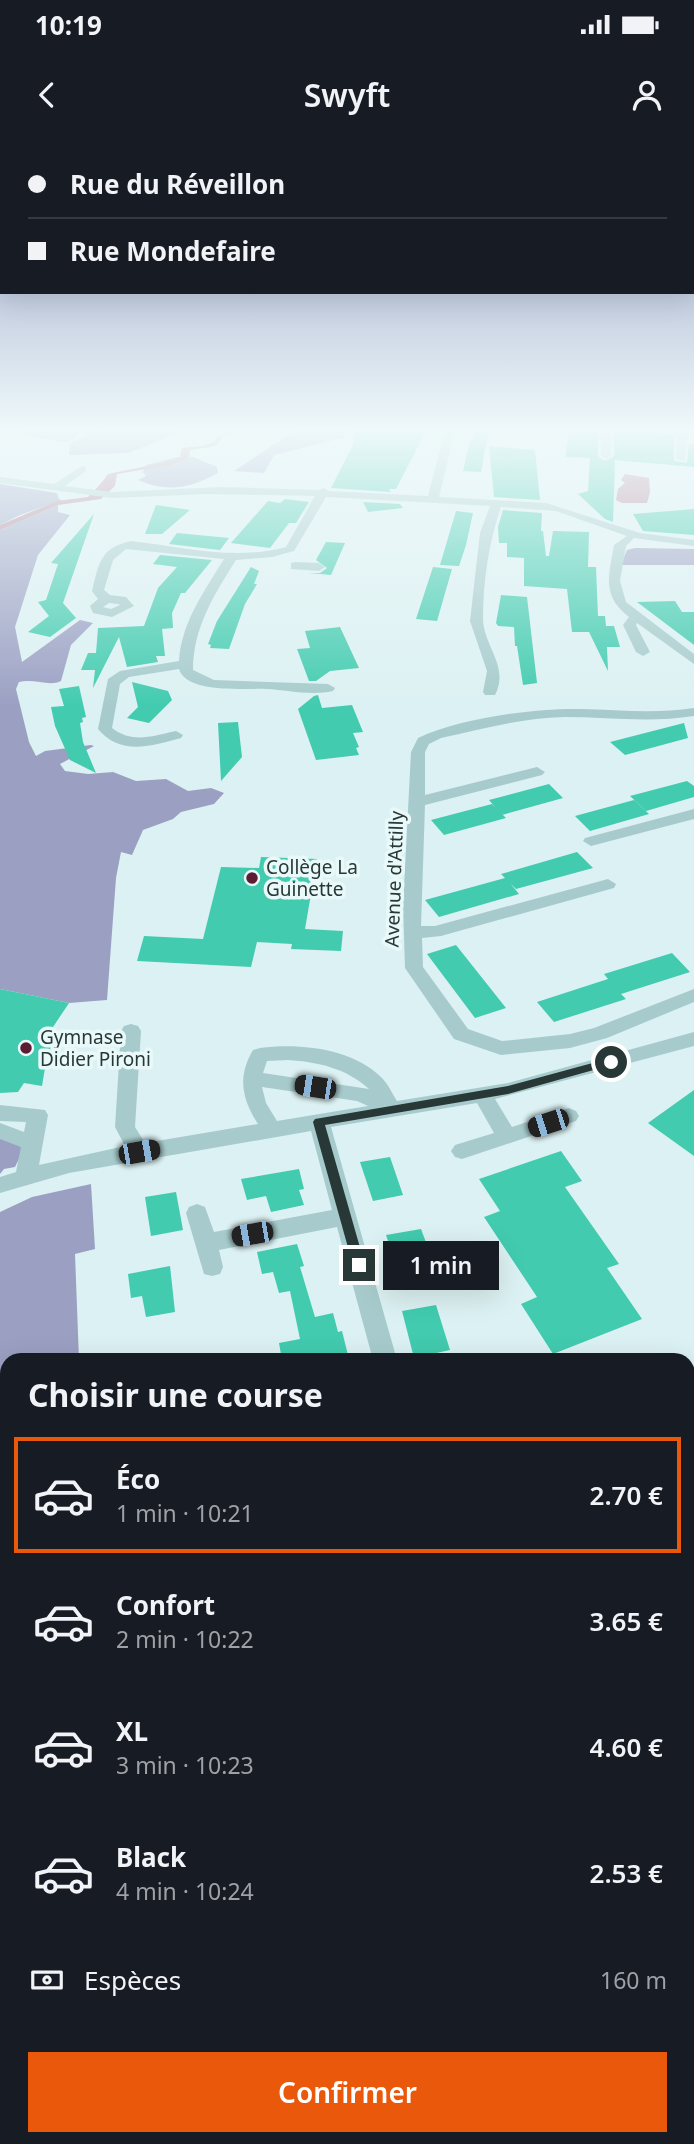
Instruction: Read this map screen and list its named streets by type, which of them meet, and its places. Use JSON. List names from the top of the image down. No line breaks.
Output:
{"streets":{"street":["Avenue d'Attilly"]},"places":["Collège La Guinette","Gymnase Didier Pironi"],"page":{"status":"10:19","header":"Swyft","banner":["Rue du Réveillon","Rue Mondefaire"],"bubble":"1 min","heading":"Choisir une course","list":[{"name":"Éco","note":"1 min · 10:21","value":"2.70 €"},{"name":"Confort","note":"2 min · 10:22","value":"3.65 €"},{"name":"XL","note":"3 min · 10:23","value":"4.60 €"},{"name":"Black","note":"4 min · 10:24","value":"2.53 €"}],"pay":["Espèces","160 m"],"buttons":"Confirmer"}}
